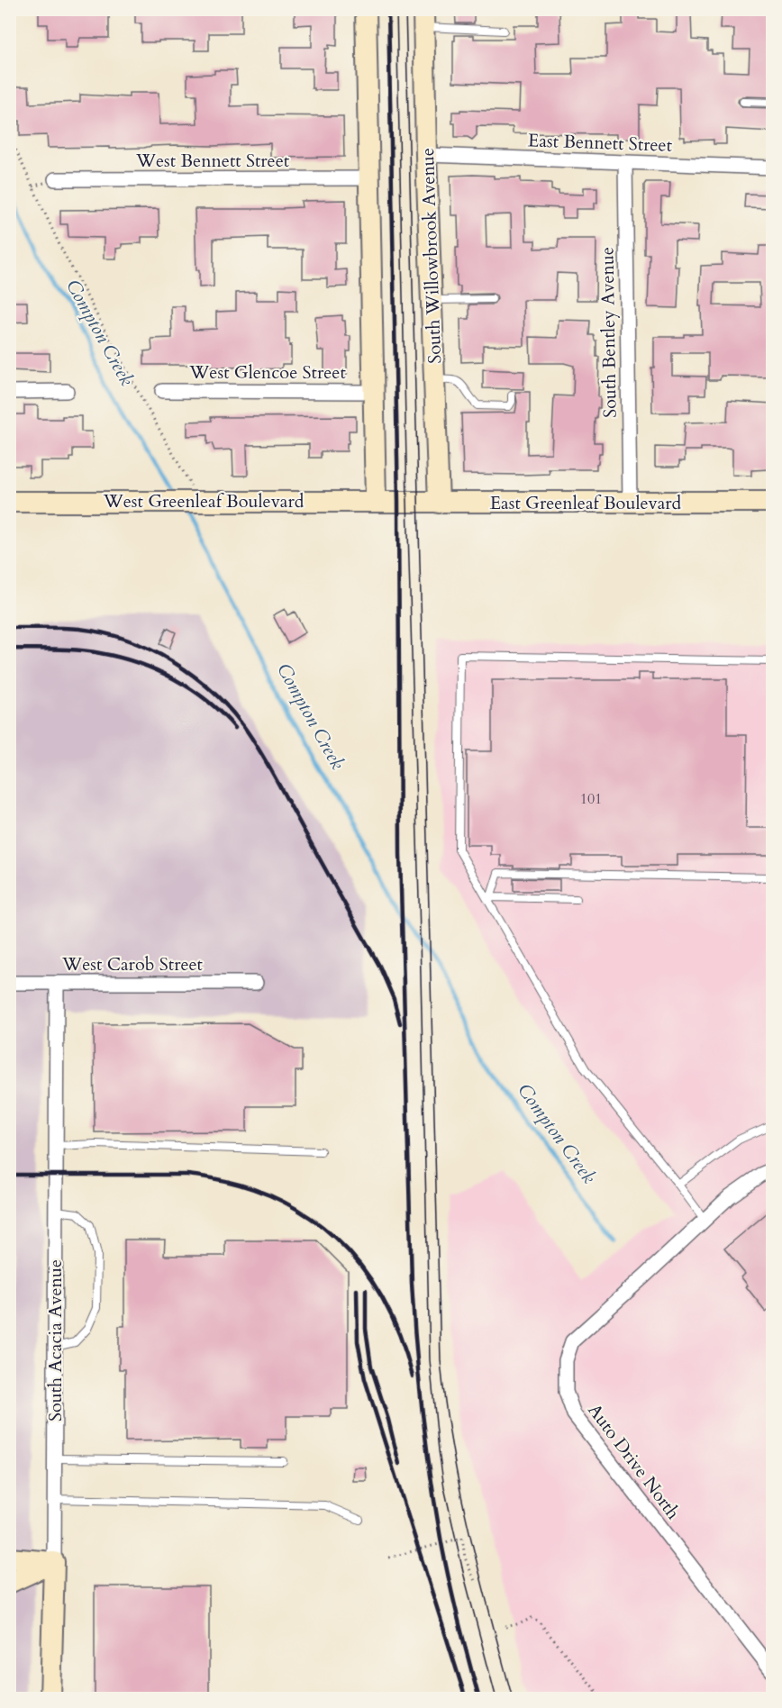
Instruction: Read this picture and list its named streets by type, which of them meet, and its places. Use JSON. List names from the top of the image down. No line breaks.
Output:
{"streets":{"street":["East Bennett Street","West Bennett Street","South Willowbrook Avenue","South Bentley Avenue","West Glencoe Street","West Greenleaf Boulevard","East Greenleaf Boulevard","West Carob Street","South Acacia Avenue","Auto Drive North"]},"crossings":[["East Bennett Street","South Willowbrook Avenue"],["East Bennett Street","South Bentley Avenue"],["South Willowbrook Avenue","East Greenleaf Boulevard"],["South Bentley Avenue","East Greenleaf Boulevard"],["West Greenleaf Boulevard","East Greenleaf Boulevard"],["West Carob Street","South Acacia Avenue"]],"water":["Compton Creek"],"house_numbers":["101"]}
